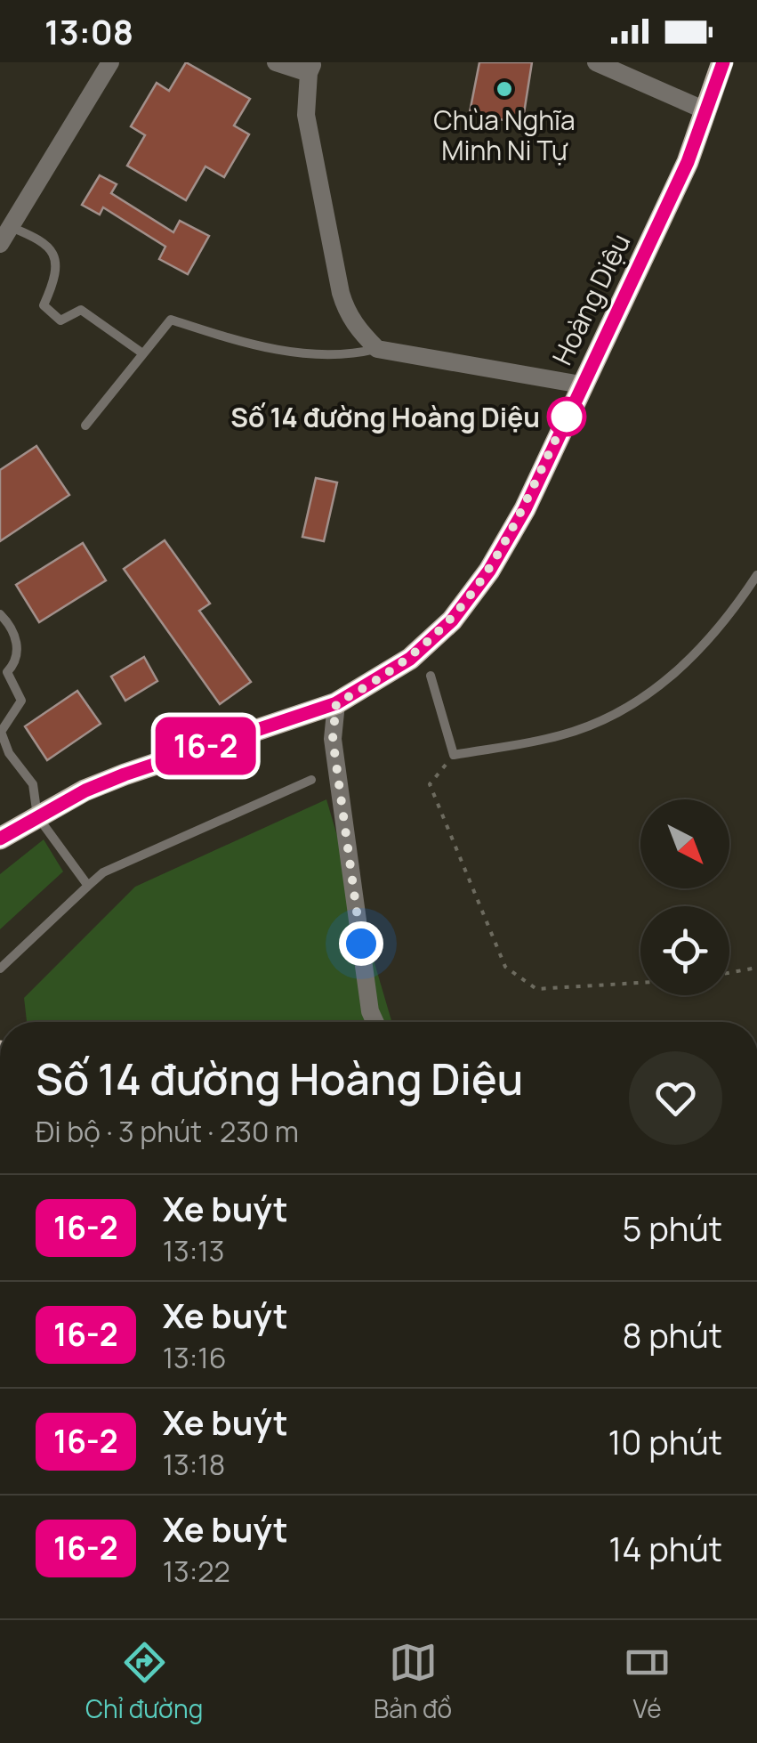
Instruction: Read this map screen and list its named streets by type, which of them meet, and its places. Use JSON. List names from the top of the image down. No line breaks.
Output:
{"streets":{"main road":["Hoàng Diệu"]},"places":["Chùa Nghĩa Minh Ni Tự","Số 14 đường Hoàng Diệu"],"lines":["bus line 16-2"],"north":"bottom right","page":{"status":"13:08","on_map":"16-2","heading":["Số 14 đường Hoàng Diệu","Đi bộ · 3 phút · 230 m"],"list":[{"mark":"16-2","name":"Xe buýt","note":"13:13","value":"5 phút"},{"mark":"16-2","name":"Xe buýt","note":"13:16","value":"8 phút"},{"mark":"16-2","name":"Xe buýt","note":"13:18","value":"10 phút"},{"mark":"16-2","name":"Xe buýt","note":"13:22","value":"14 phút"}],"tabs":["Chỉ đường","Bản đồ","Vé"]}}
